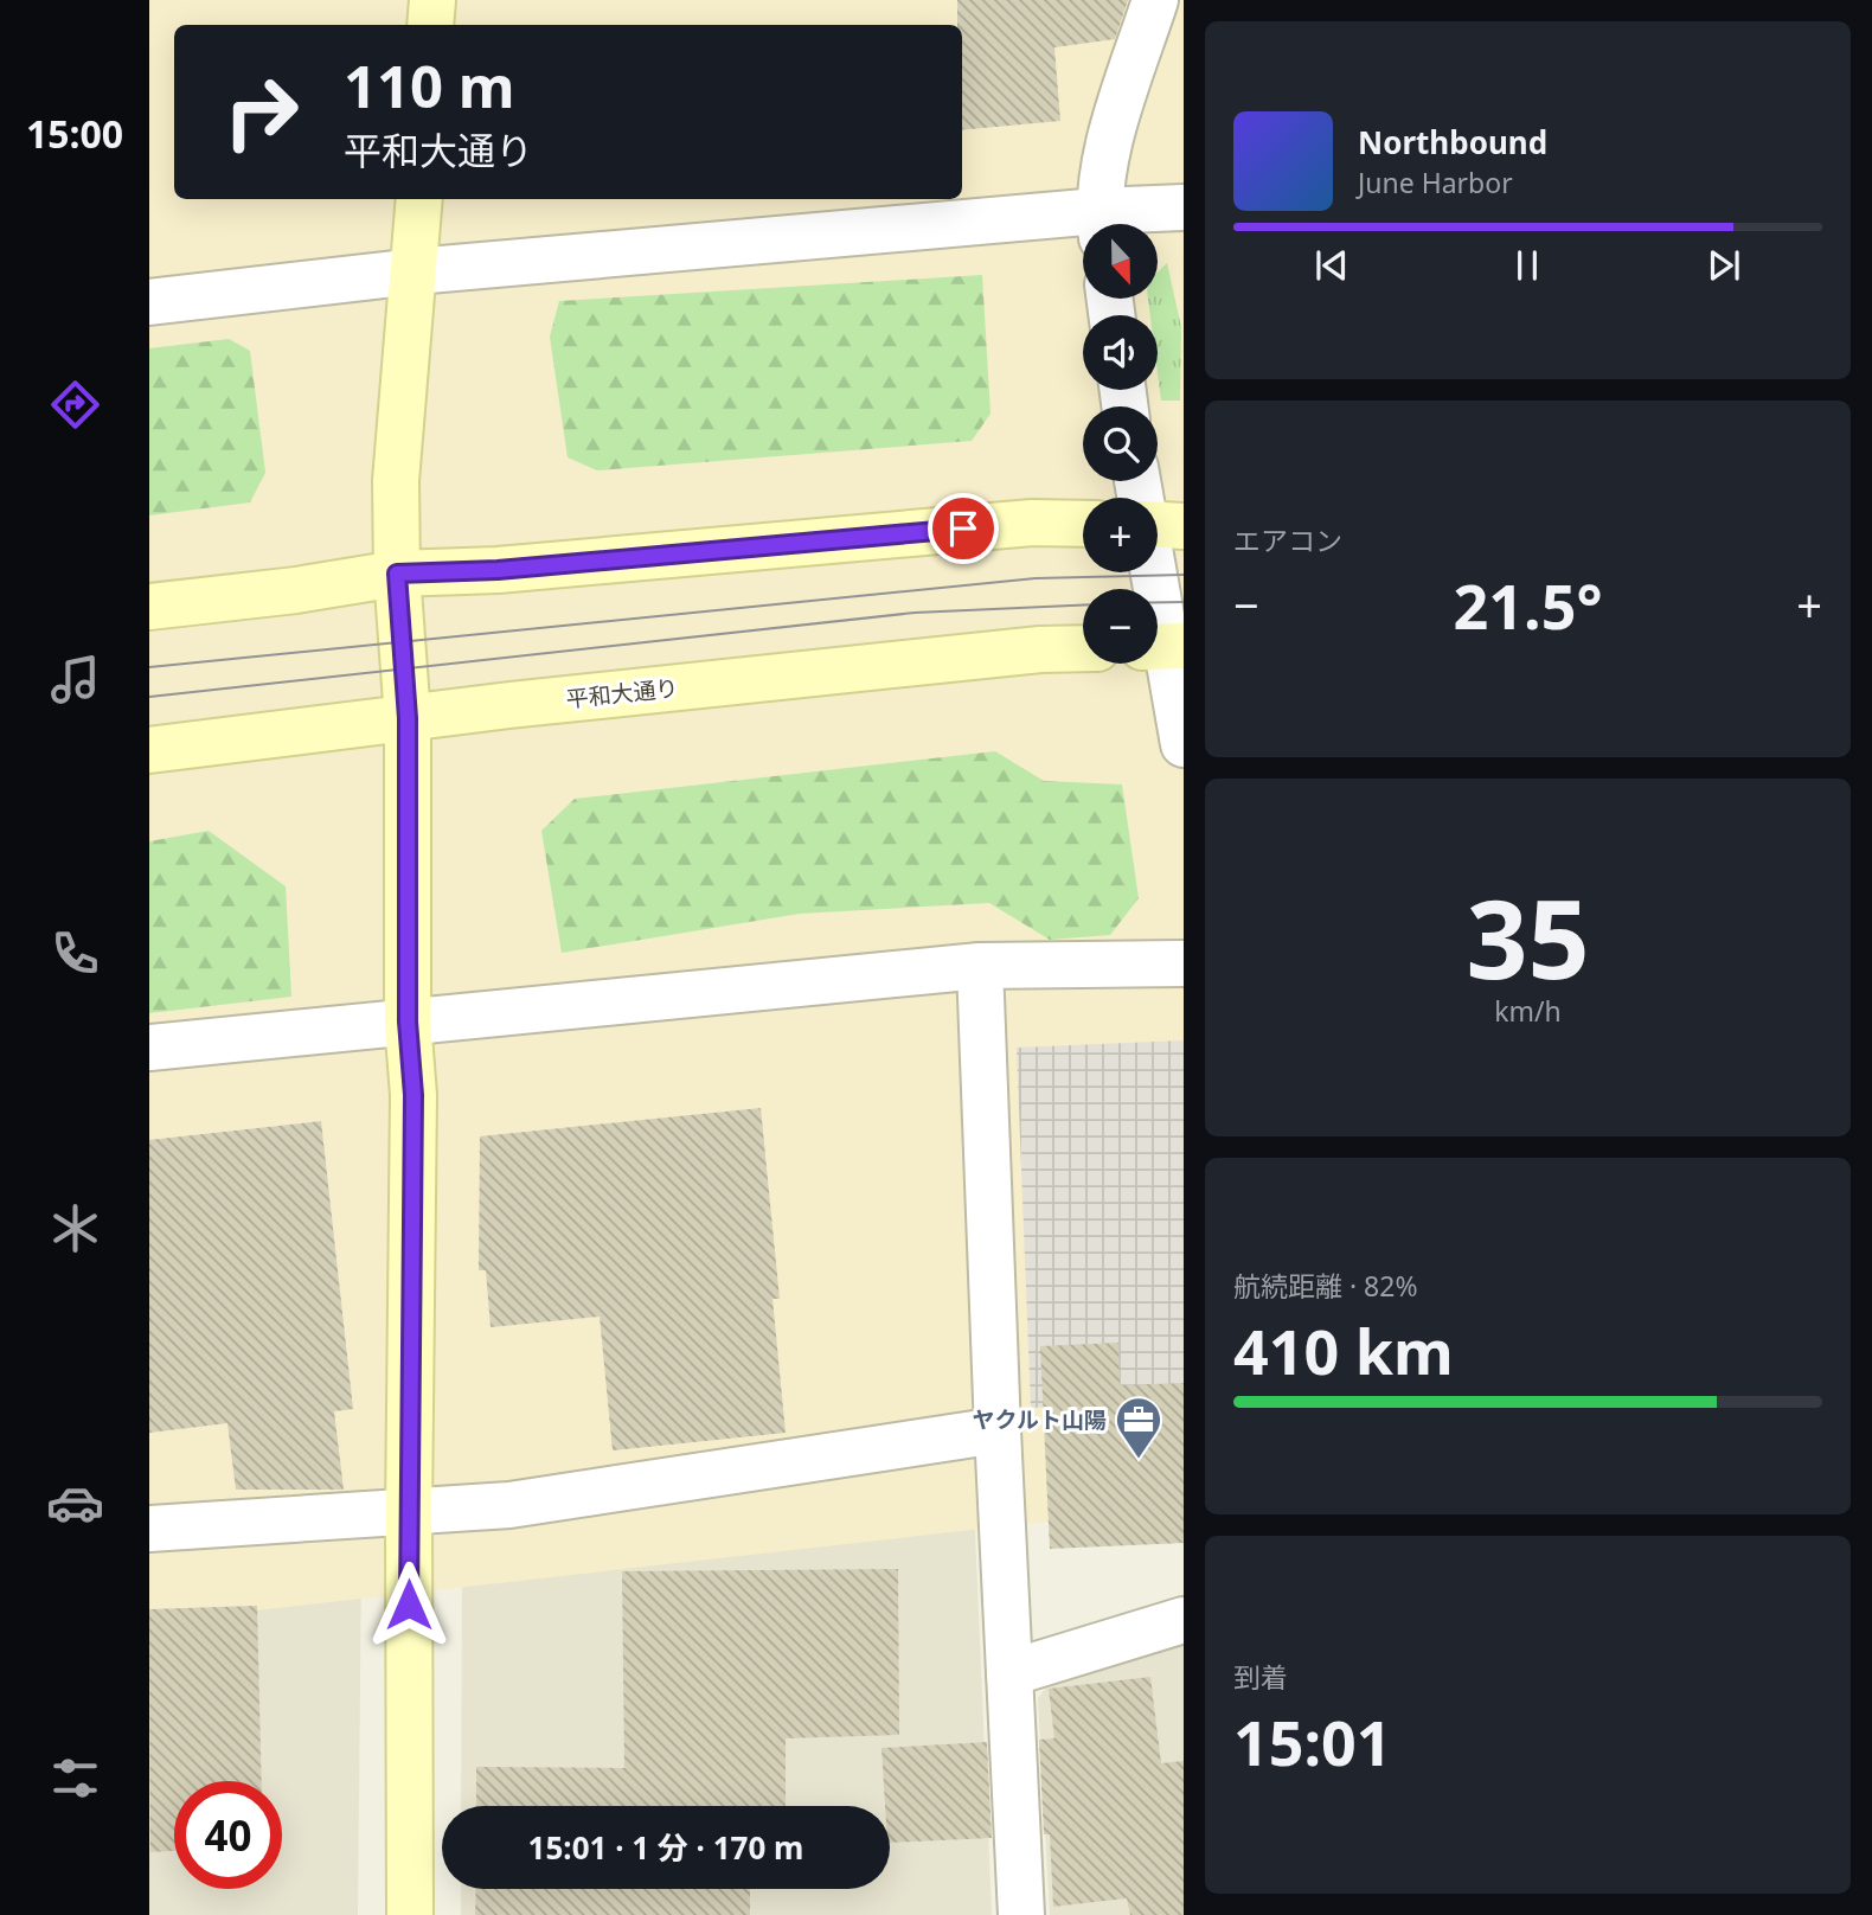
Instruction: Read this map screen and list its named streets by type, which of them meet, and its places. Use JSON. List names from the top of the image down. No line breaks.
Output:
{"streets":{"street":["平和大通り"]},"places":{"office":["ヤクルト山陽"]},"north":"bottom","page":{"tabs":"15:00","turn":["110 m","平和大通り"],"song":["Northbound","June Harbor"],"map_buttons":["+","−"],"tile":["エアコン",["35","km/h"],["航続距離 · 82%","410 km"],["到着","15:01"]],"heat":["−","21.5°","+"],"limit":"40","trip":"15:01 · 1 分 · 170 m"}}
